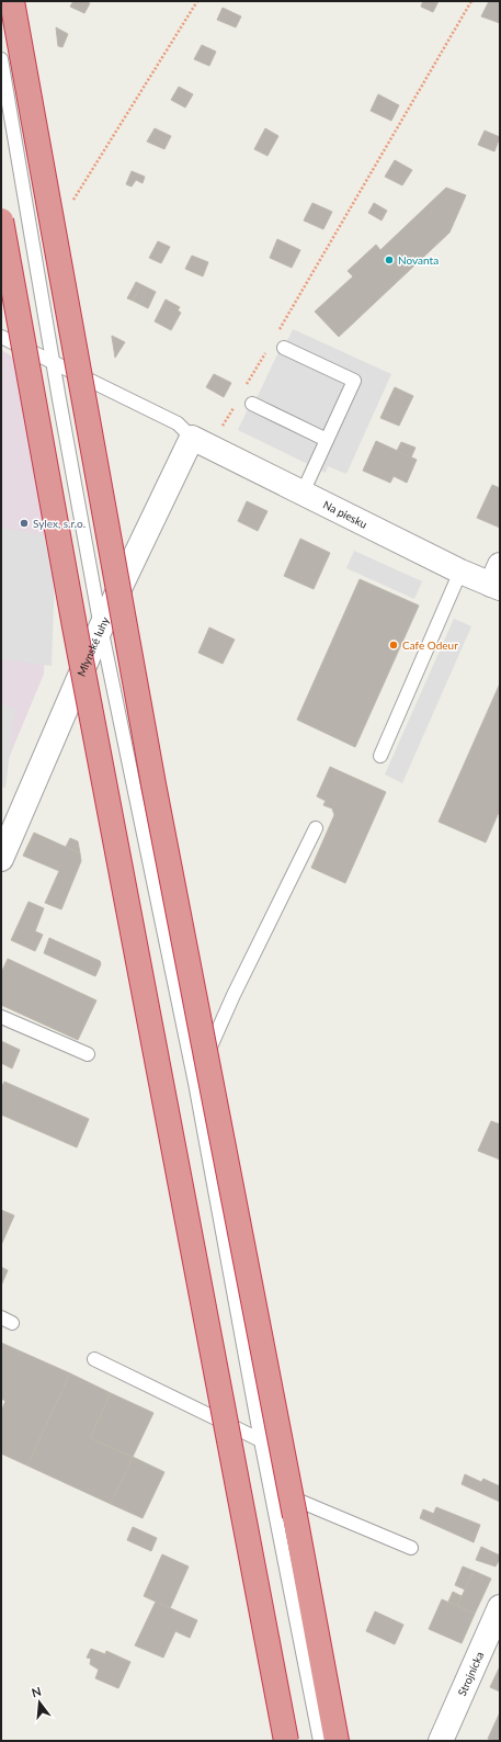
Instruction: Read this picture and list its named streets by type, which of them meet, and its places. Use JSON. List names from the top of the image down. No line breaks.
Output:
{"streets":{"street":["Na piesku","Mlynské luhy","Strojnícka"]},"crossings":[["Na piesku","Mlynské luhy"]],"places":["Novanta","Sylex, s.r.o.","Cafe Odeur"],"north":"top"}
